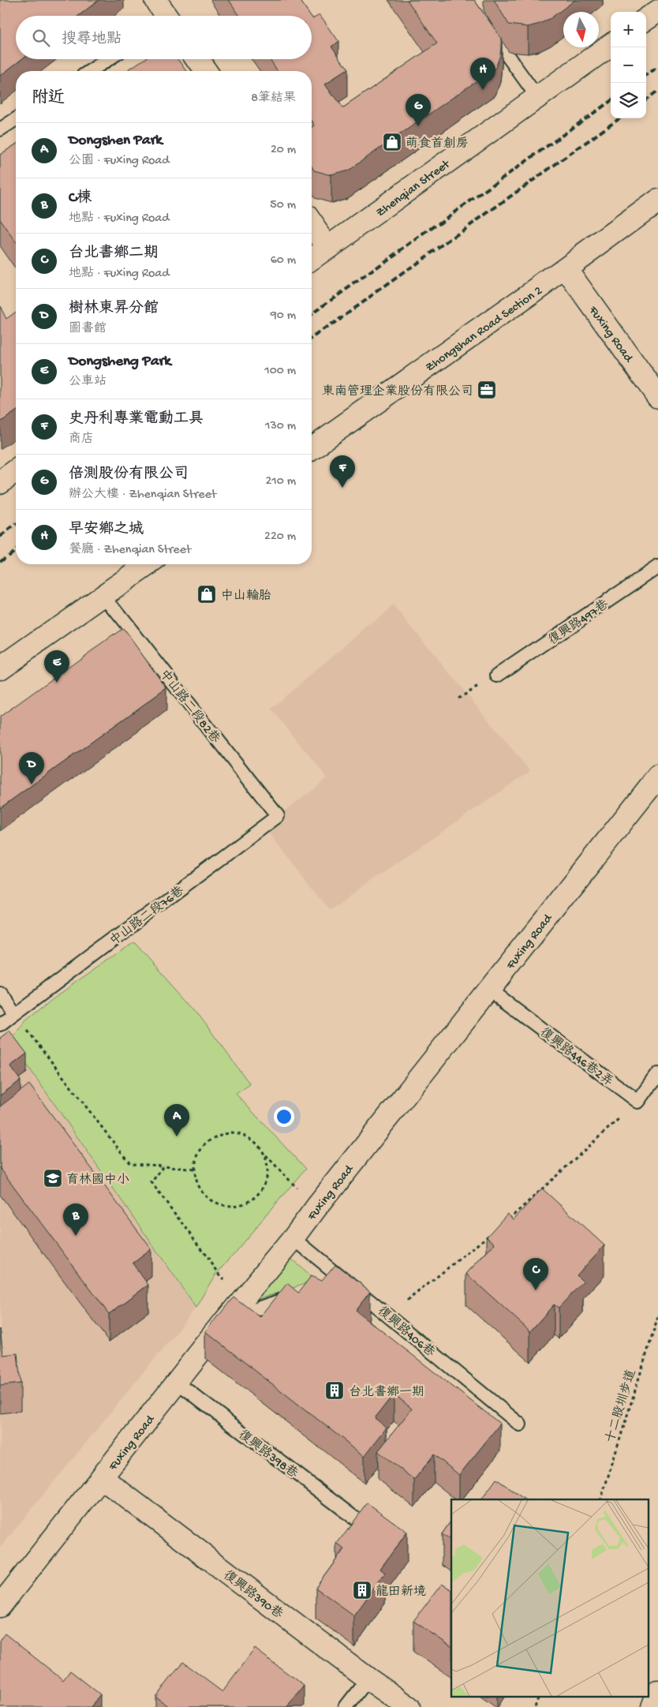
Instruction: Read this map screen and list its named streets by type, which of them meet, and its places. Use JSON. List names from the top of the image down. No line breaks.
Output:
{"streets":{"street":["Zhenqian Street","Zhongshan Road Section 2","Fuxing Road","復興路390巷"],"lane":["復興路497巷","中山路二段82巷","中山路二段76巷","復興路446巷2弄","復興路406巷","復興路398巷"],"path":["十二股圳步道"]},"crossings":[["Zhongshan Road Section 2","Fuxing Road"],["Fuxing Road","復興路446巷2弄"],["Fuxing Road","復興路406巷"],["Fuxing Road","復興路398巷"],["Fuxing Road","復興路390巷"],["中山路二段82巷","中山路二段76巷"]],"places":{"shop":["萌食首創房","中山輪胎"],"office":["東南管理企業股份有限公司"],"school or university":["育林國中小"],"building":["台北書鄉一期","龍田新境"]},"north":"bottom","page":{"map_buttons":["+","−"],"search":"搜尋地點","pins":["H","G","F","E","D","A","B","C"],"heading":["附近","8筆結果"],"list":[{"mark":"A","name":"Dongshen Park","note":"公園 · Fuxing Road","value":"20 m"},{"mark":"B","name":"C棟","note":"地點 · Fuxing Road","value":"50 m"},{"mark":"C","name":"台北書鄉二期","note":"地點 · Fuxing Road","value":"60 m"},{"mark":"D","name":"樹林東昇分館","note":"圖書館","value":"90 m"},{"mark":"E","name":"Dongsheng Park","note":"公車站","value":"100 m"},{"mark":"F","name":"史丹利專業電動工具","note":"商店","value":"130 m"},{"mark":"G","name":"倍測股份有限公司","note":"辦公大樓 · Zhenqian Street","value":"210 m"},{"mark":"H","name":"早安鄉之城","note":"餐廳 · Zhenqian Street","value":"220 m"}]}}
